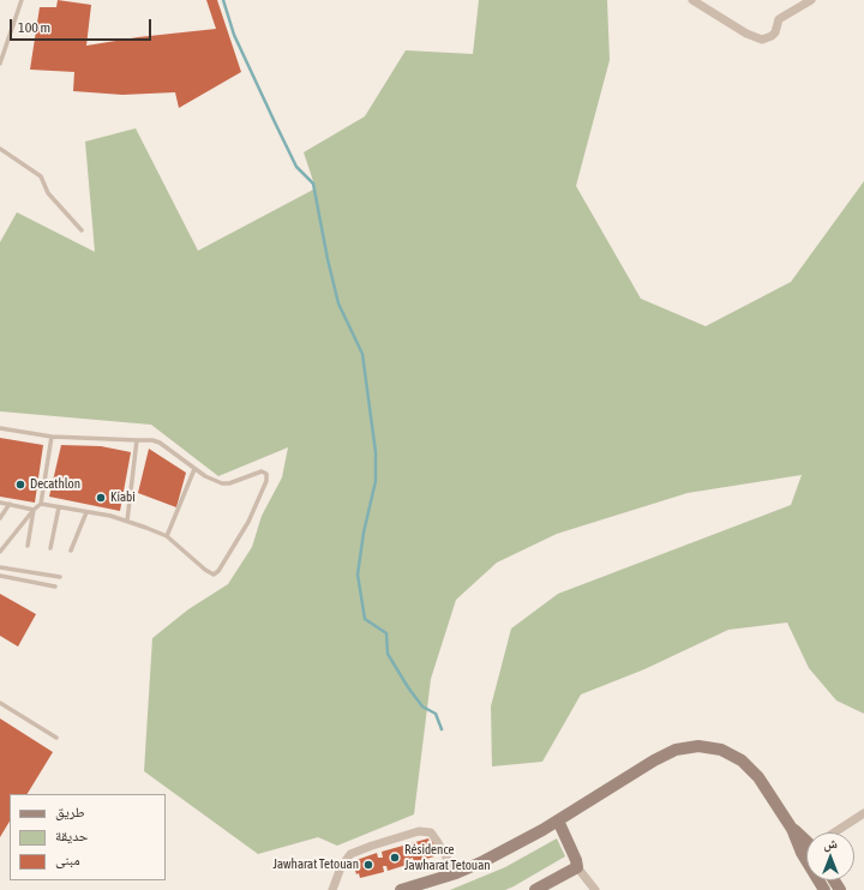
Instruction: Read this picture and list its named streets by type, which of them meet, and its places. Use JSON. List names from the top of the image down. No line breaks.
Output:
{"places":["Decathlon","Kiabi","Résidence Jawharat Tetouan","Jawharat Tetouan"],"legend":["طريق","حديقة","مبنى"],"scale_bar":"100 m","north":"top"}
